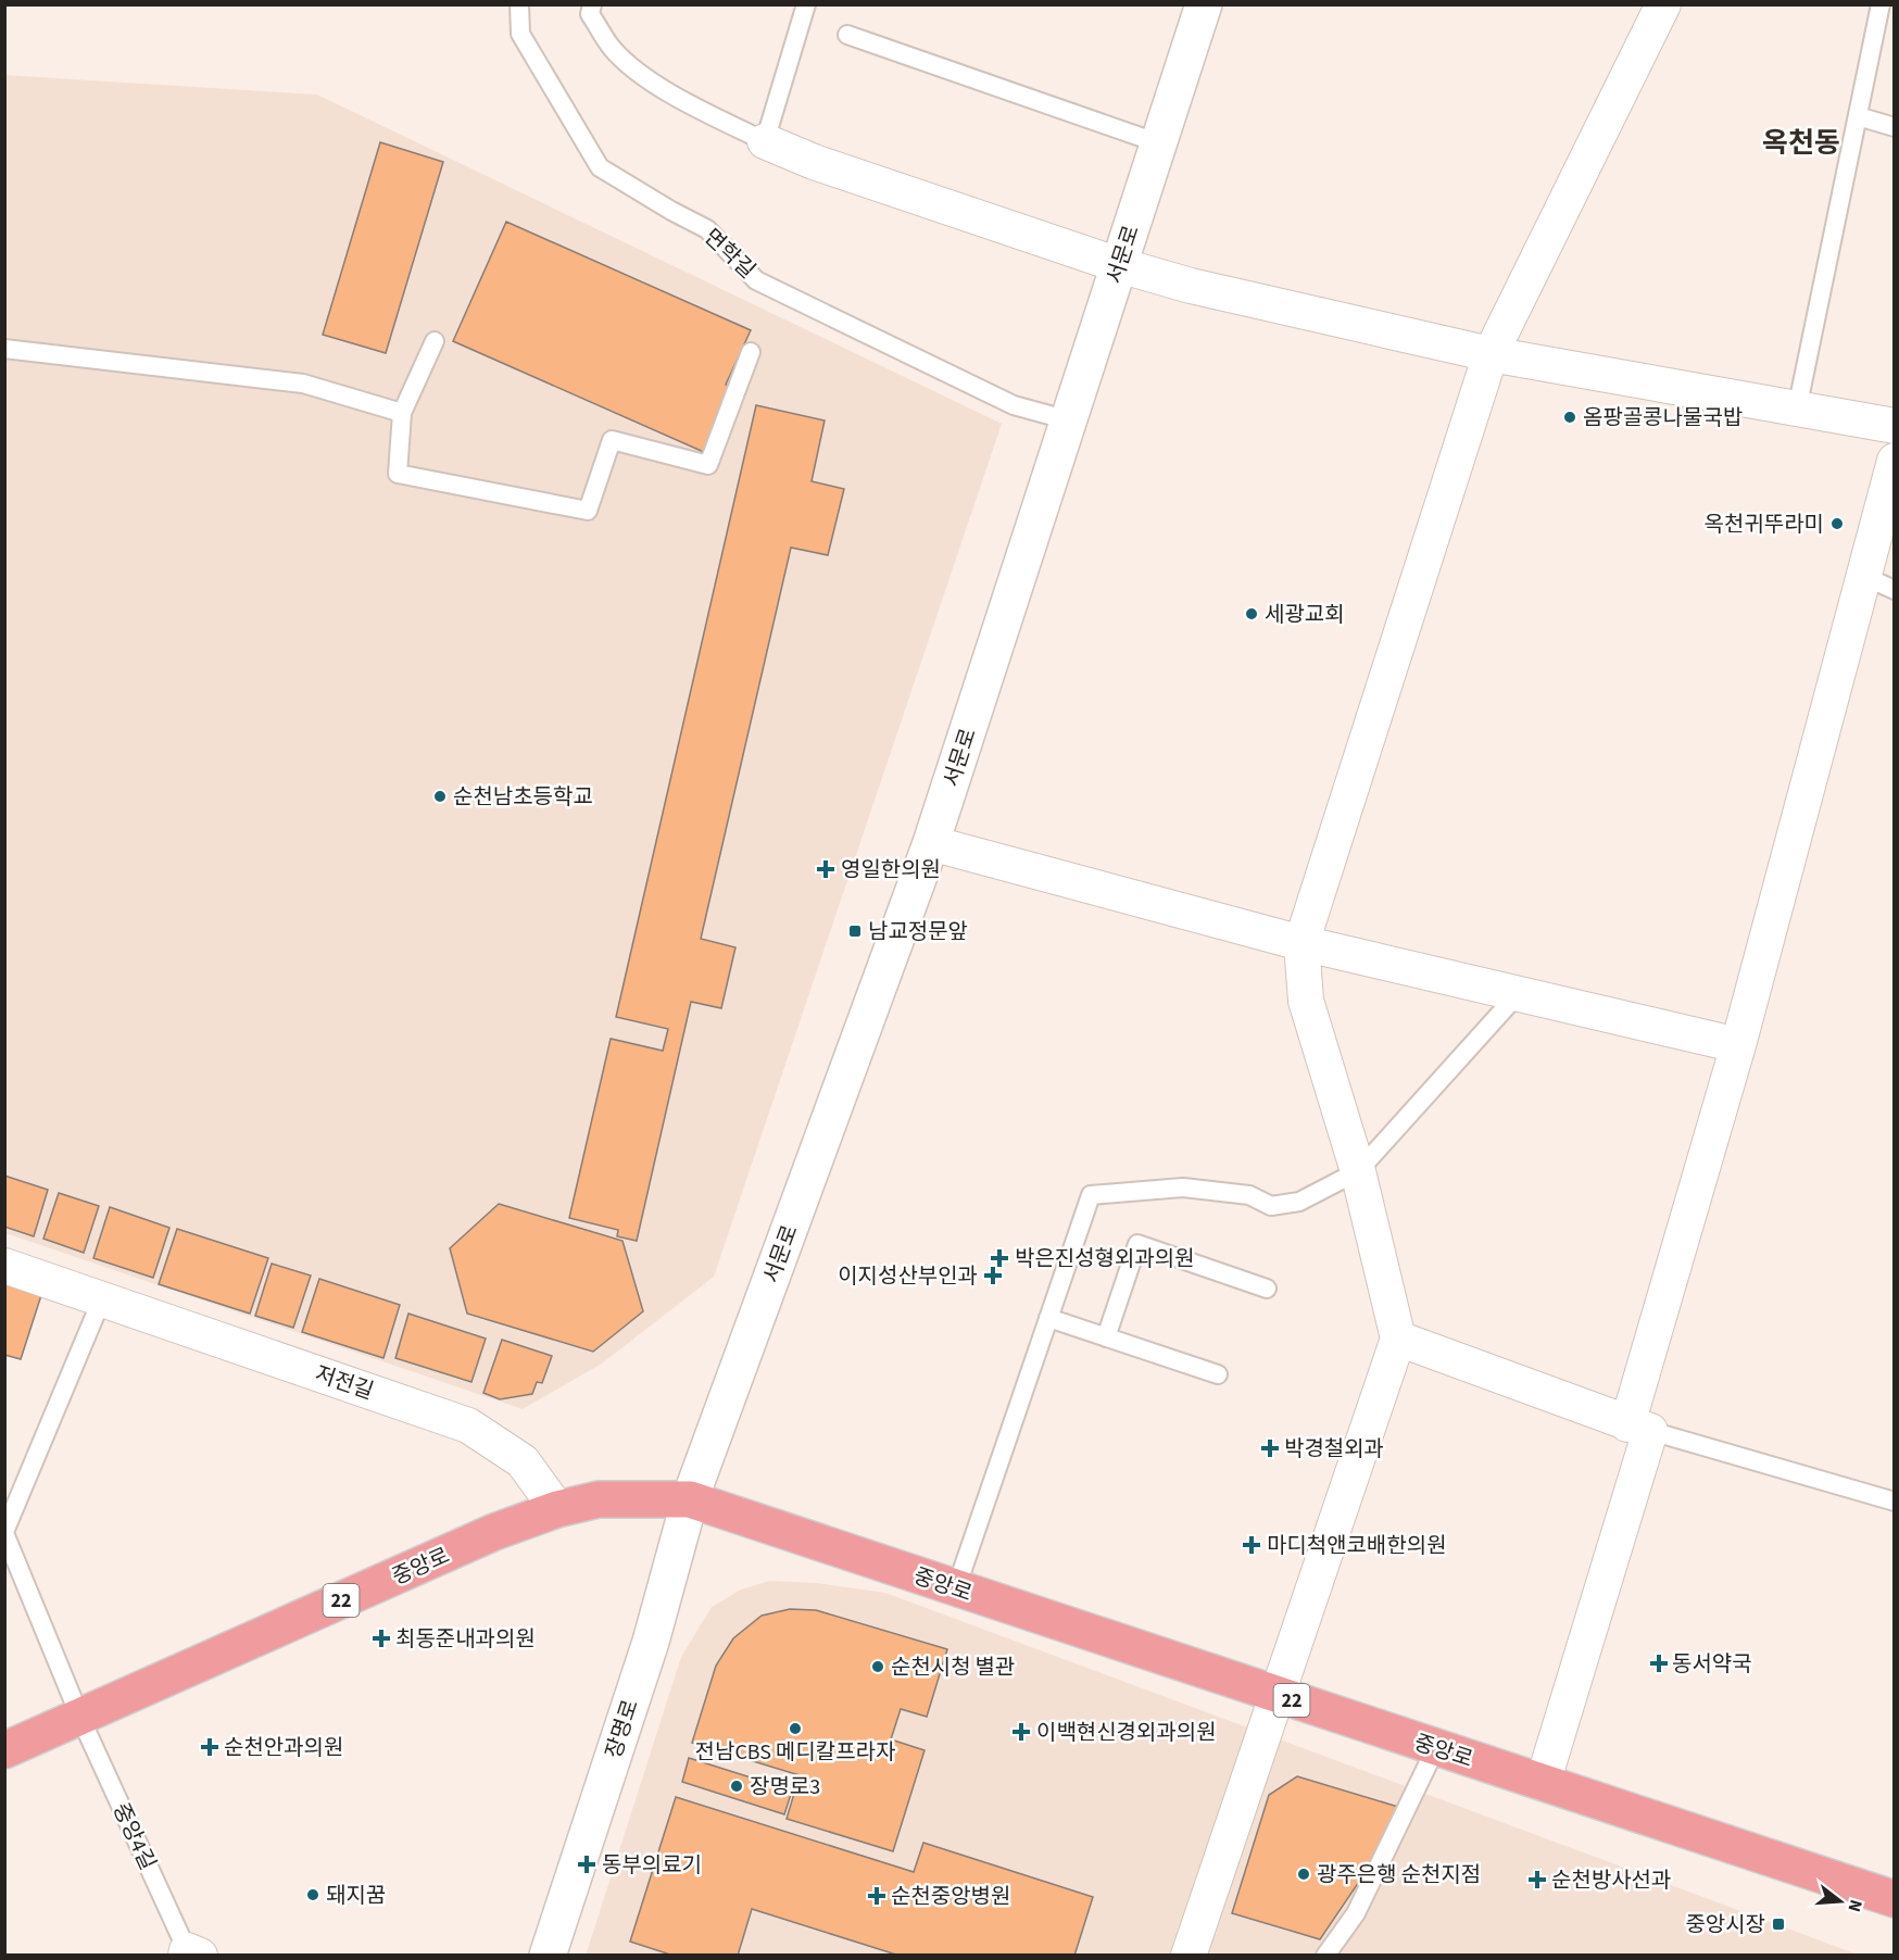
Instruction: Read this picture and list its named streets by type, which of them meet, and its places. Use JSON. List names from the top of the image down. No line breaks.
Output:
{"streets":{"main road":["중앙로","22"],"street":["서문로","저전길","장명로"],"lane":["면학길","중앙4길"]},"crossings":[["면학길","서문로"],["서문로","중앙로"],["서문로","장명로"],["저전길","중앙로"],["중앙로","장명로"],["중앙로","중앙4길"]],"districts":["옥천동"],"places":{"other":["옴팡골콩나물국밥","옥천귀뚜라미","세광교회","순천남초등학교","순천시청 별관","전남CBS 메디칼프라자","장명로3","광주은행 순천지점","돼지꿈"],"health":["영일한의원","박은진성형외과의원","이지성산부인과","박경철외과","마디척앤코배한의원","최동준내과의원","동서약국","이백현신경외과의원","순천안과의원","동부의료기","순천방사선과","순천중앙병원"],"transit":["남교정문앞","중앙시장"]},"north":"right"}
